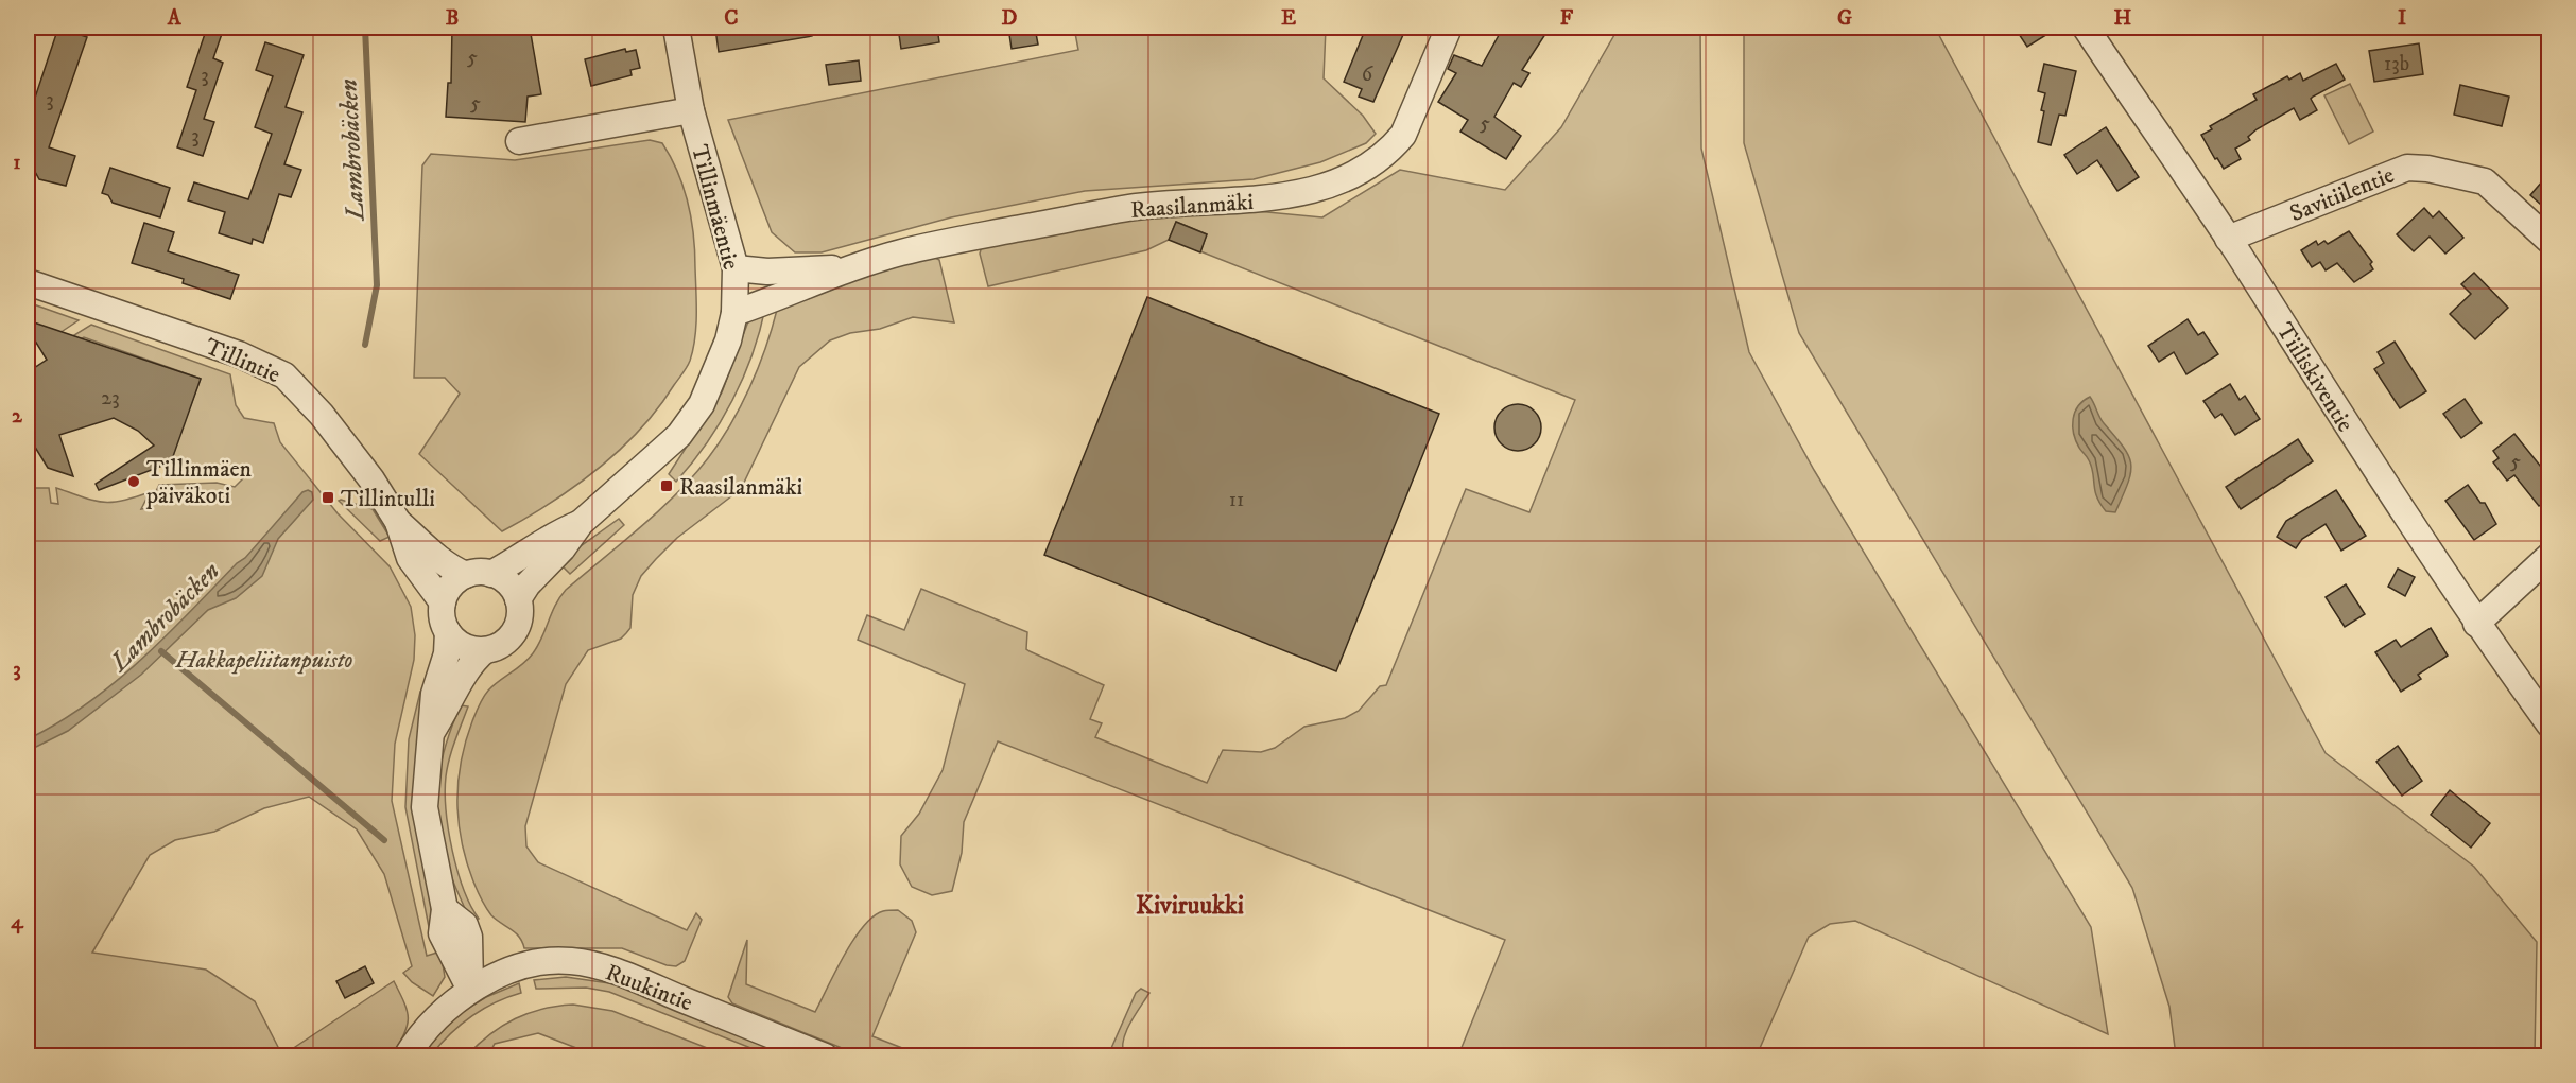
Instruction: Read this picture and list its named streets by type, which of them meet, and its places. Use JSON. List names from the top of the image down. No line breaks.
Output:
{"streets":{"street":["Savitiilentie","Raasilanmäki","Tillinmäentie","Tillintie","Tiiliskiventie","Ruukintie"]},"crossings":[["Savitiilentie","Tiiliskiventie"],["Raasilanmäki","Tillinmäentie"],["Tillinmäentie","Tillintie"]],"districts":["Kiviruukki"],"water":["Lambrobäcken"],"parks":["Hakkapeliitanpuisto"],"places":{"other":["Tillinmäen päiväkoti"],"transit":["Raasilanmäki","Tillintulli"]},"house_numbers":["5","13b","6","3","3","5","5","3","23","5","11"],"grid":{"columns":["A","B","C","D","E","F","G","H","I"],"rows":["1","2","3","4"]}}
